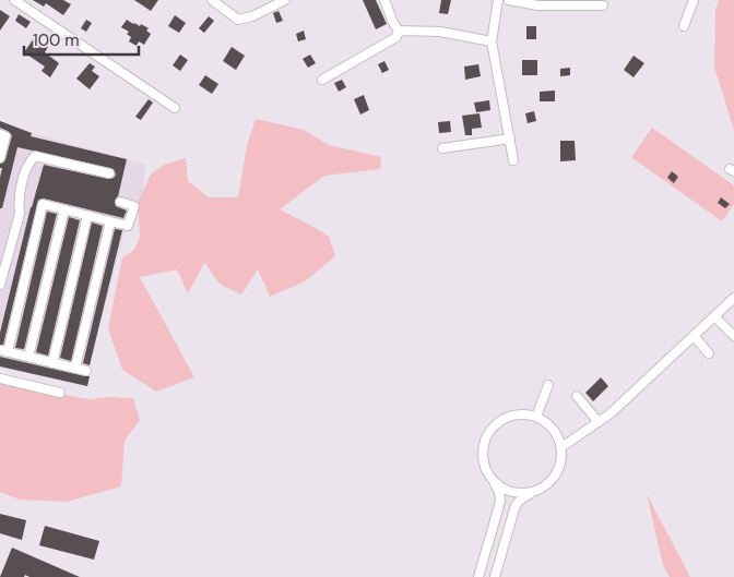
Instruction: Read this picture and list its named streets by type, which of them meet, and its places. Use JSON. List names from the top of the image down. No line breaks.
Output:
{"scale_bar":"100 m"}
